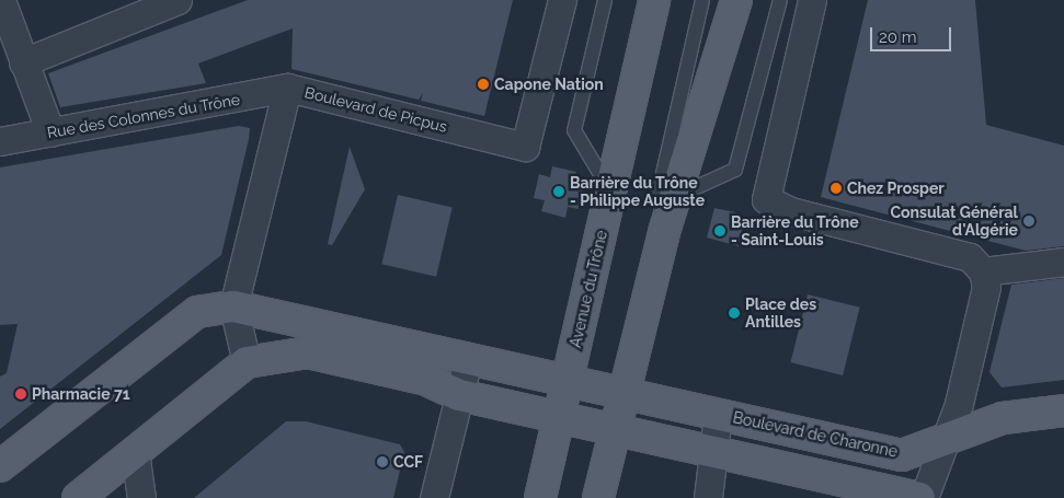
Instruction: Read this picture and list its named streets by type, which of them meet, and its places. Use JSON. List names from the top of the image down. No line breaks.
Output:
{"streets":{"main road":["Avenue du Trône","Boulevard de Charonne"],"street":["Boulevard de Picpus","Rue des Colonnes du Trône"]},"crossings":[["Boulevard de Picpus","Rue des Colonnes du Trône"],["Avenue du Trône","Boulevard de Charonne"]],"places":["Capone Nation","Chez Prosper","Barrière du Trône - Philippe Auguste","Consulat Général d'Algérie","Barrière du Trône - Saint-Louis","Place des Antilles","Pharmacie 71","CCF"],"scale_bar":"20 m"}
